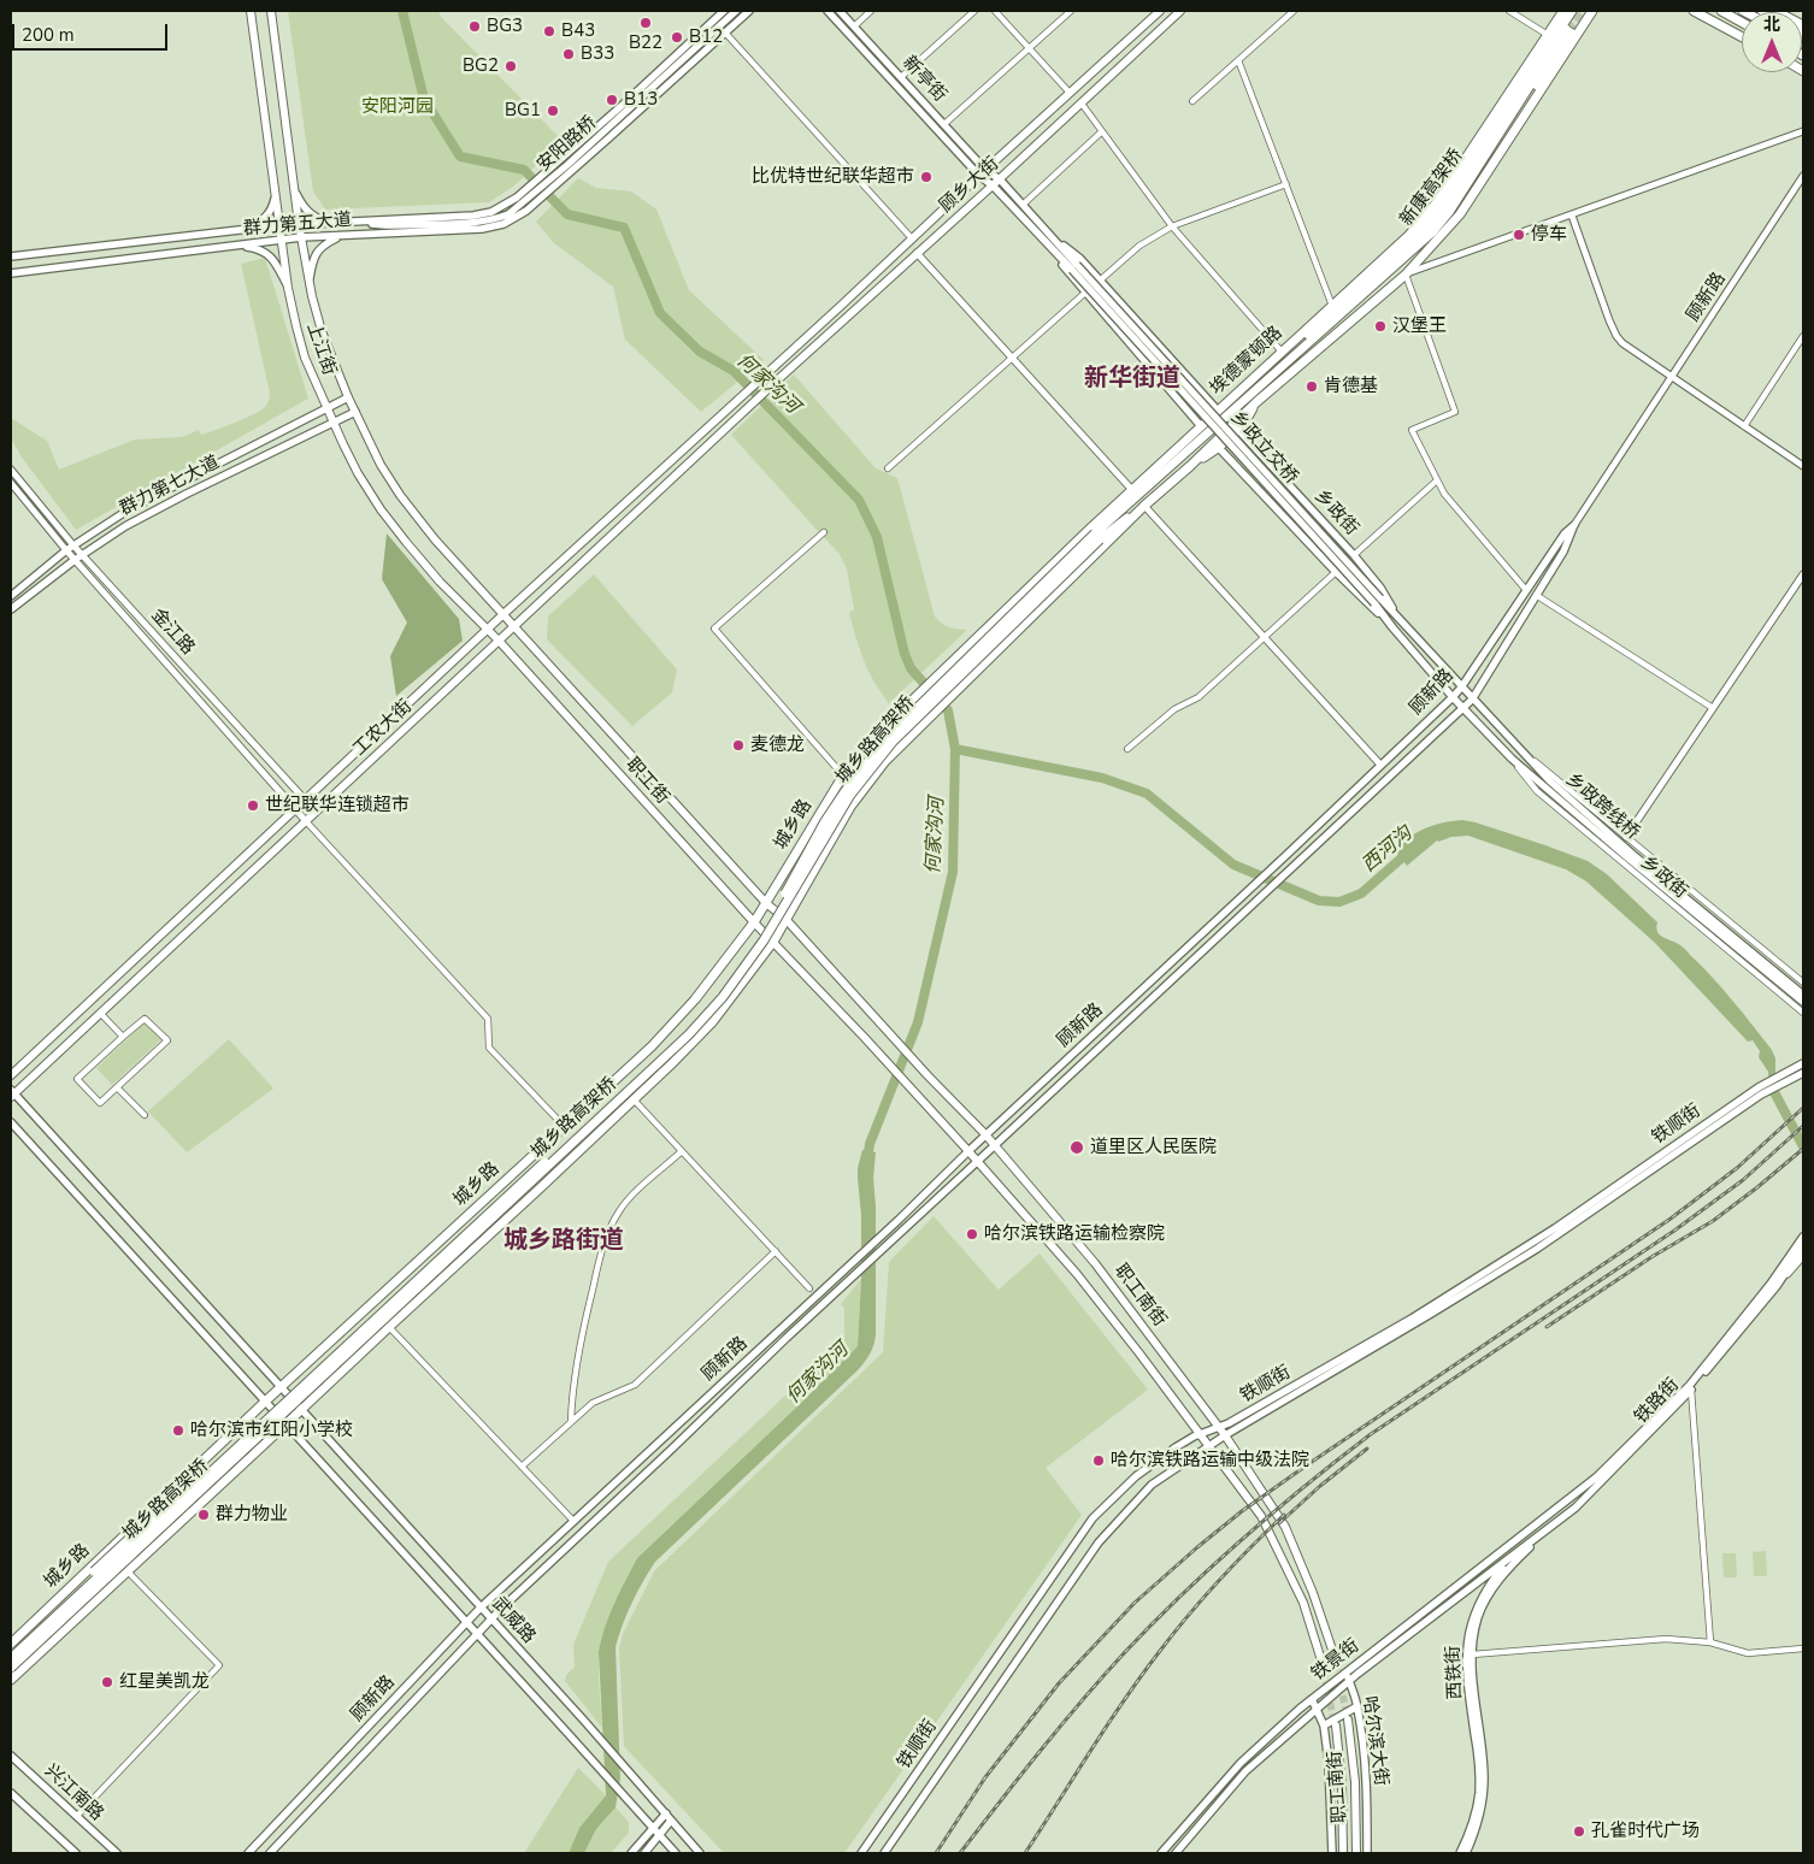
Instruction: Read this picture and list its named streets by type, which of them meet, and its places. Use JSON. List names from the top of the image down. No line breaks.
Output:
{"streets":{"highway":["新康高架桥","埃德蒙顿路","城乡路高架桥","城乡路"],"main road":["新亭街","安阳路桥","顾乡大街","群力第五大道","顾新路","上江街","乡政立交桥","群力第七大道","乡政街","工农大街","职工街","乡政跨线桥","铁顺街","职工南街","铁路街","武威路","铁景街","西铁街","哈尔滨大街","兴江南路"],"street":["金江路"]},"crossings":[["新亭街","顾乡大街"],["安阳路桥","群力第五大道"],["顾乡大街","工农大街"],["新康高架桥","埃德蒙顿路"],["群力第五大道","上江街"],["顾新路","乡政街"],["顾新路","职工南街"],["顾新路","武威路"],["上江街","群力第七大道"],["上江街","工农大街"],["上江街","职工街"],["埃德蒙顿路","城乡路高架桥"],["埃德蒙顿路","职工街"],["埃德蒙顿路","城乡路"],["埃德蒙顿路","职工南街"],["乡政立交桥","乡政街"],["群力第七大道","金江路"],["乡政街","乡政跨线桥"],["金江路","工农大街"],["工农大街","职工街"],["工农大街","武威路"],["职工街","城乡路"],["职工街","职工南街"],["城乡路","武威路"],["铁顺街","职工南街"],["铁路街","铁景街"],["铁路街","西铁街"],["铁景街","西铁街"],["铁景街","哈尔滨大街"]],"districts":["新华街道","城乡路街道"],"water":["何家沟河","西河沟"],"parks":["安阳河园"],"places":["B22","BG3","B43","B12","B33","BG2","B13","BG1","比优特世纪联华超市","停车","汉堡王","肯德基","麦德龙","世纪联华连锁超市","道里区人民医院","哈尔滨铁路运输检察院","哈尔滨市红阳小学校","哈尔滨铁路运输中级法院","群力物业","红星美凯龙","孔雀时代广场"],"scale_bar":"200 m","north":"top"}
